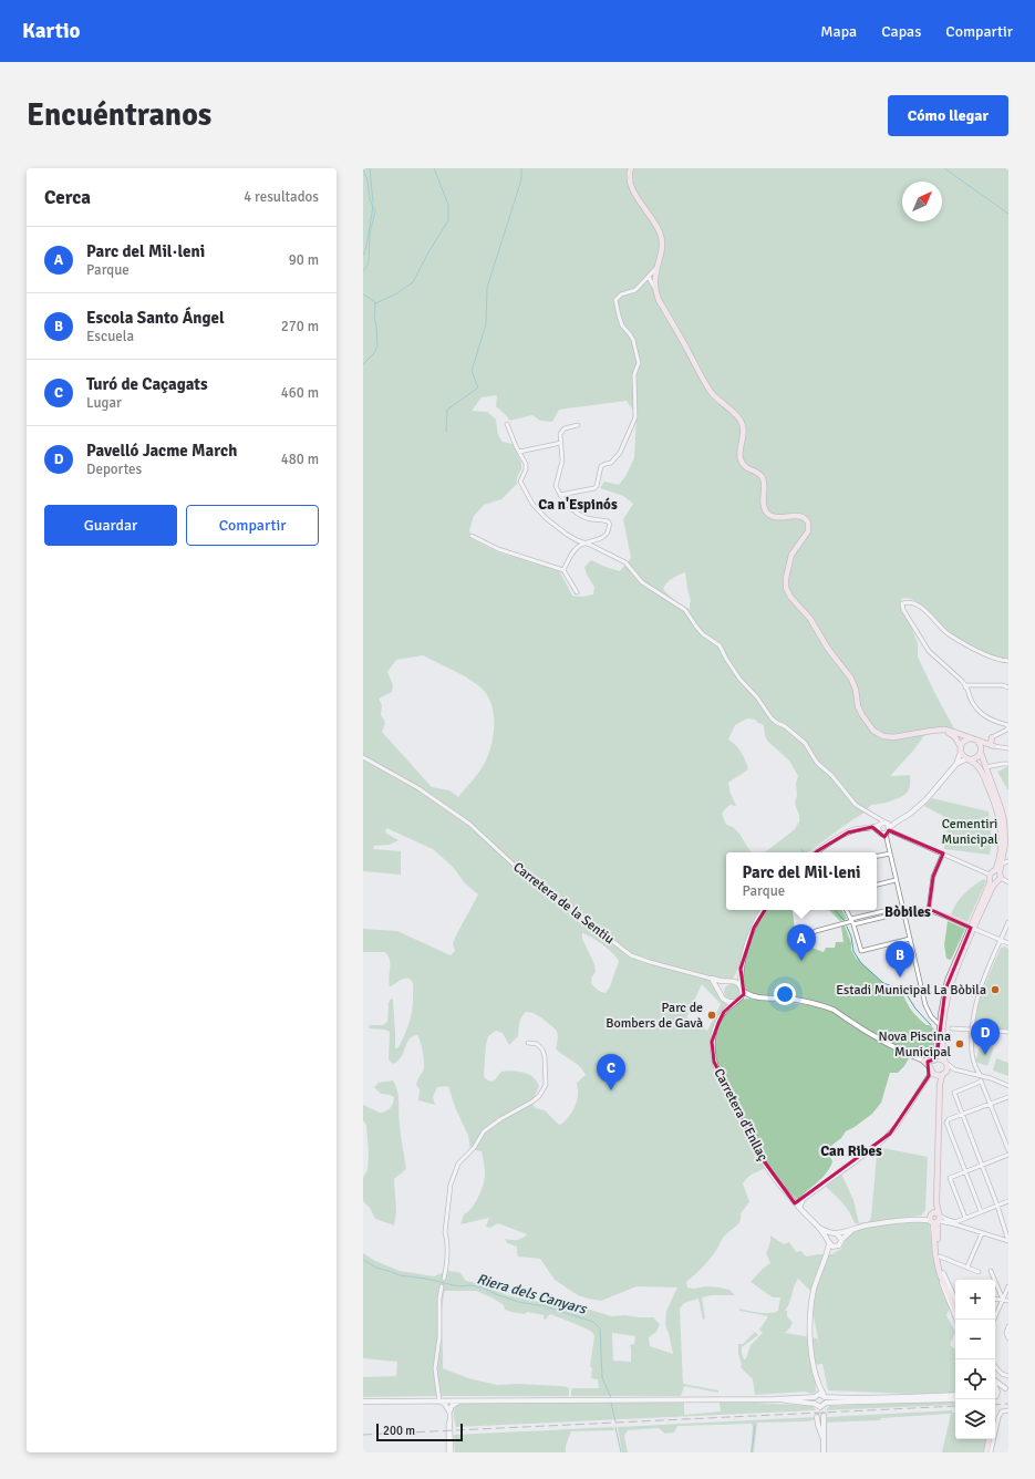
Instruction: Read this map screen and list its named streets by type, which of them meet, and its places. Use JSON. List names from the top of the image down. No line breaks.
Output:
{"streets":{"street":["Carretera de la Sentiu","Carretera d'Enllaç"]},"crossings":[["Carretera de la Sentiu","Carretera d'Enllaç"]],"districts":["Ca n'Espinós","Bòbiles","Can Ribes"],"water":["Riera dels Canyars"],"parks":["Cementiri Municipal"],"places":["Estadi Municipal La Bòbila","Parc de Bombers de Gavà","Nova Piscina Municipal"],"scale_bar":"200 m","north":"top right","page":{"header":"Kartio","nav":["Mapa","Capas","Compartir"],"buttons":["Cómo llegar",["Guardar","Compartir"]],"title":"Encuéntranos","heading":["Cerca","4 resultados"],"list":[{"mark":"A","name":"Parc del Mil·leni","note":"Parque","value":"90 m"},{"mark":"B","name":"Escola Santo Ángel","note":"Escuela","value":"270 m"},{"mark":"C","name":"Turó de Caçagats","note":"Lugar","value":"460 m"},{"mark":"D","name":"Pavelló Jacme March","note":"Deportes","value":"480 m"}],"popup":["Parc del Mil·leni","Parque"],"pins":["A","B","D","C"],"map_buttons":["+","−"],"scale":"200 m"}}
